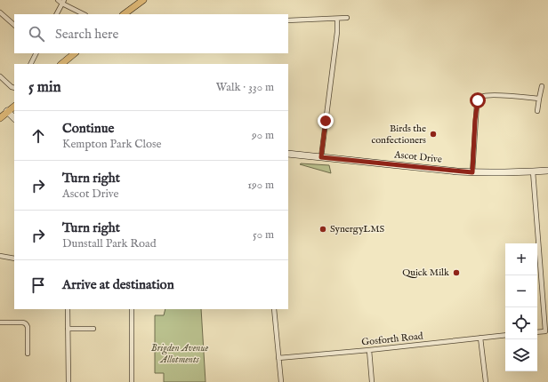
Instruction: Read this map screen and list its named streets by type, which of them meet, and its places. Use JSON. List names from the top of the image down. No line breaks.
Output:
{"streets":{"street":["Ascot Drive","Gosforth Road"]},"parks":["Brigden Avenue Allotments"],"places":["Birds the confectioners","SynergyLMS","Quick Milk"],"page":{"search":"Search here","heading":["5 min","Walk · 330 m"],"list":[["Continue","Kempton Park Close","90 m"],["Turn right","Ascot Drive","190 m"],["Turn right","Dunstall Park Road","50 m"],"Arrive at destination"],"map_buttons":["+","−"]}}
